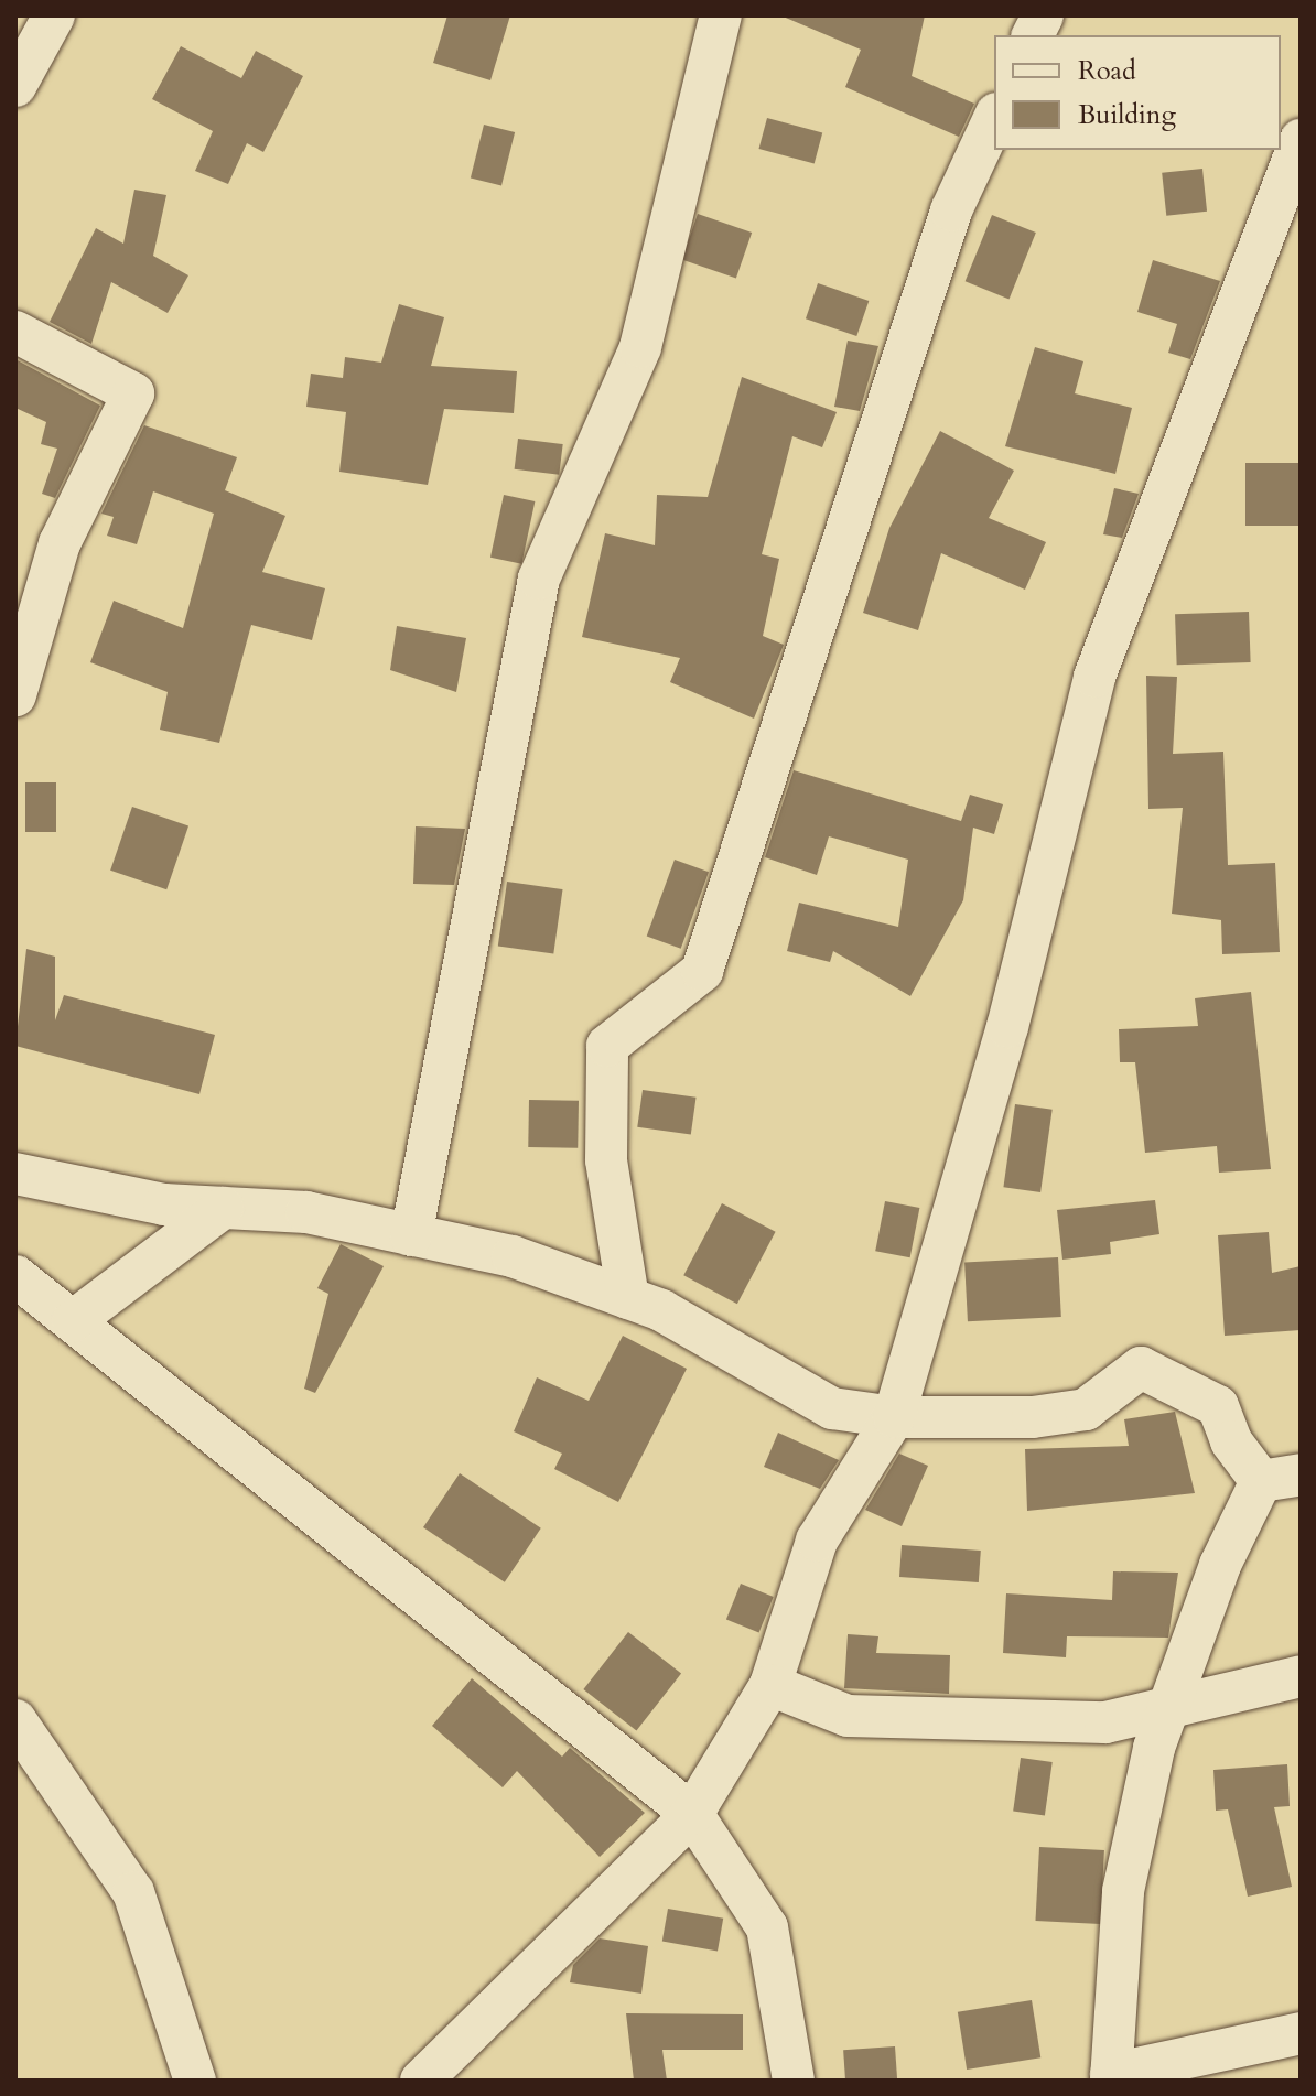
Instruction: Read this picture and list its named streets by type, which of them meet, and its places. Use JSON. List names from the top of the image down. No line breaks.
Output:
{"legend":["Road","Building"]}
